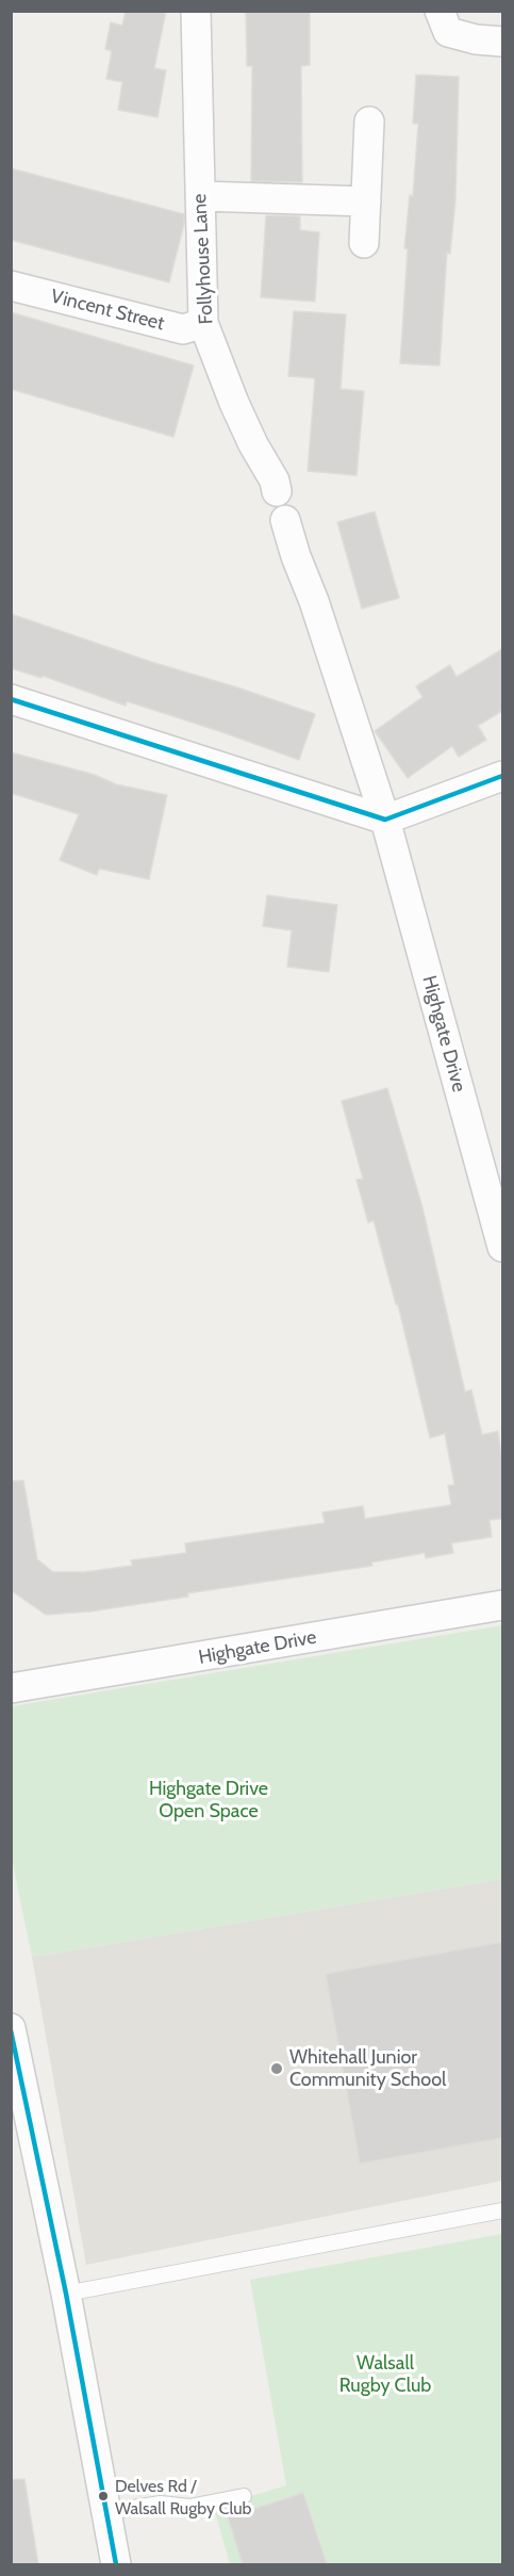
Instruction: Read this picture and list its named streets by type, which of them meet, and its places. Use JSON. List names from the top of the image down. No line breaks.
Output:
{"streets":{"street":["Follyhouse Lane","Vincent Street","Highgate Drive"]},"crossings":[["Follyhouse Lane","Vincent Street"]],"parks":["Highgate Drive Open Space","Walsall Rugby Club"],"places":["Whitehall Junior Community School","Delves Rd / Walsall Rugby Club"]}
